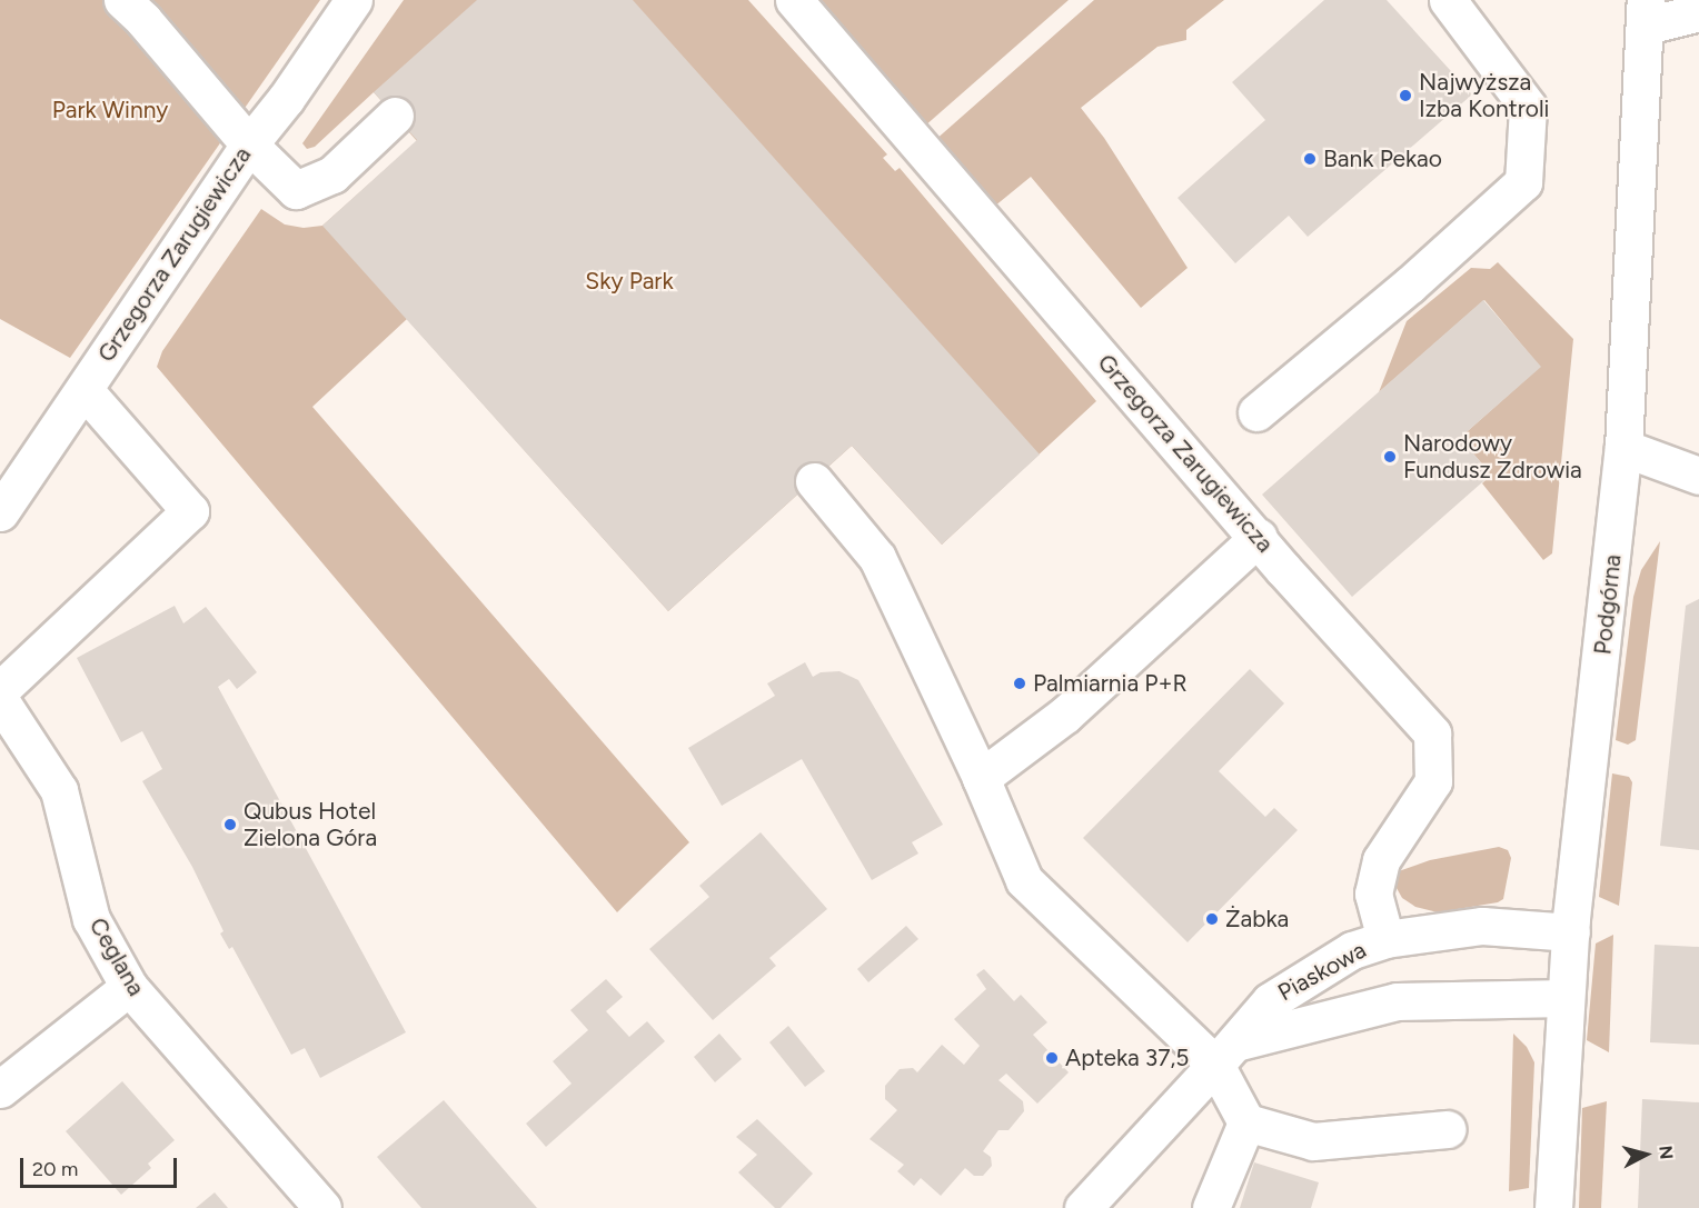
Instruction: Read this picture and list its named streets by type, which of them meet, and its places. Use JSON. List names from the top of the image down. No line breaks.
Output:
{"streets":{"street":["Grzegorza Zarugiewicza","Podgórna","Ceglana","Piaskowa"]},"crossings":[["Grzegorza Zarugiewicza","Piaskowa"],["Podgórna","Piaskowa"]],"parks":["Park Winny","Sky Park"],"places":["Najwyższa Izba Kontroli","Bank Pekao","Narodowy Fundusz Zdrowia","Palmiarnia P+R","Qubus Hotel Zielona Góra","Żabka","Apteka 37,5"],"scale_bar":"20 m","north":"right"}
